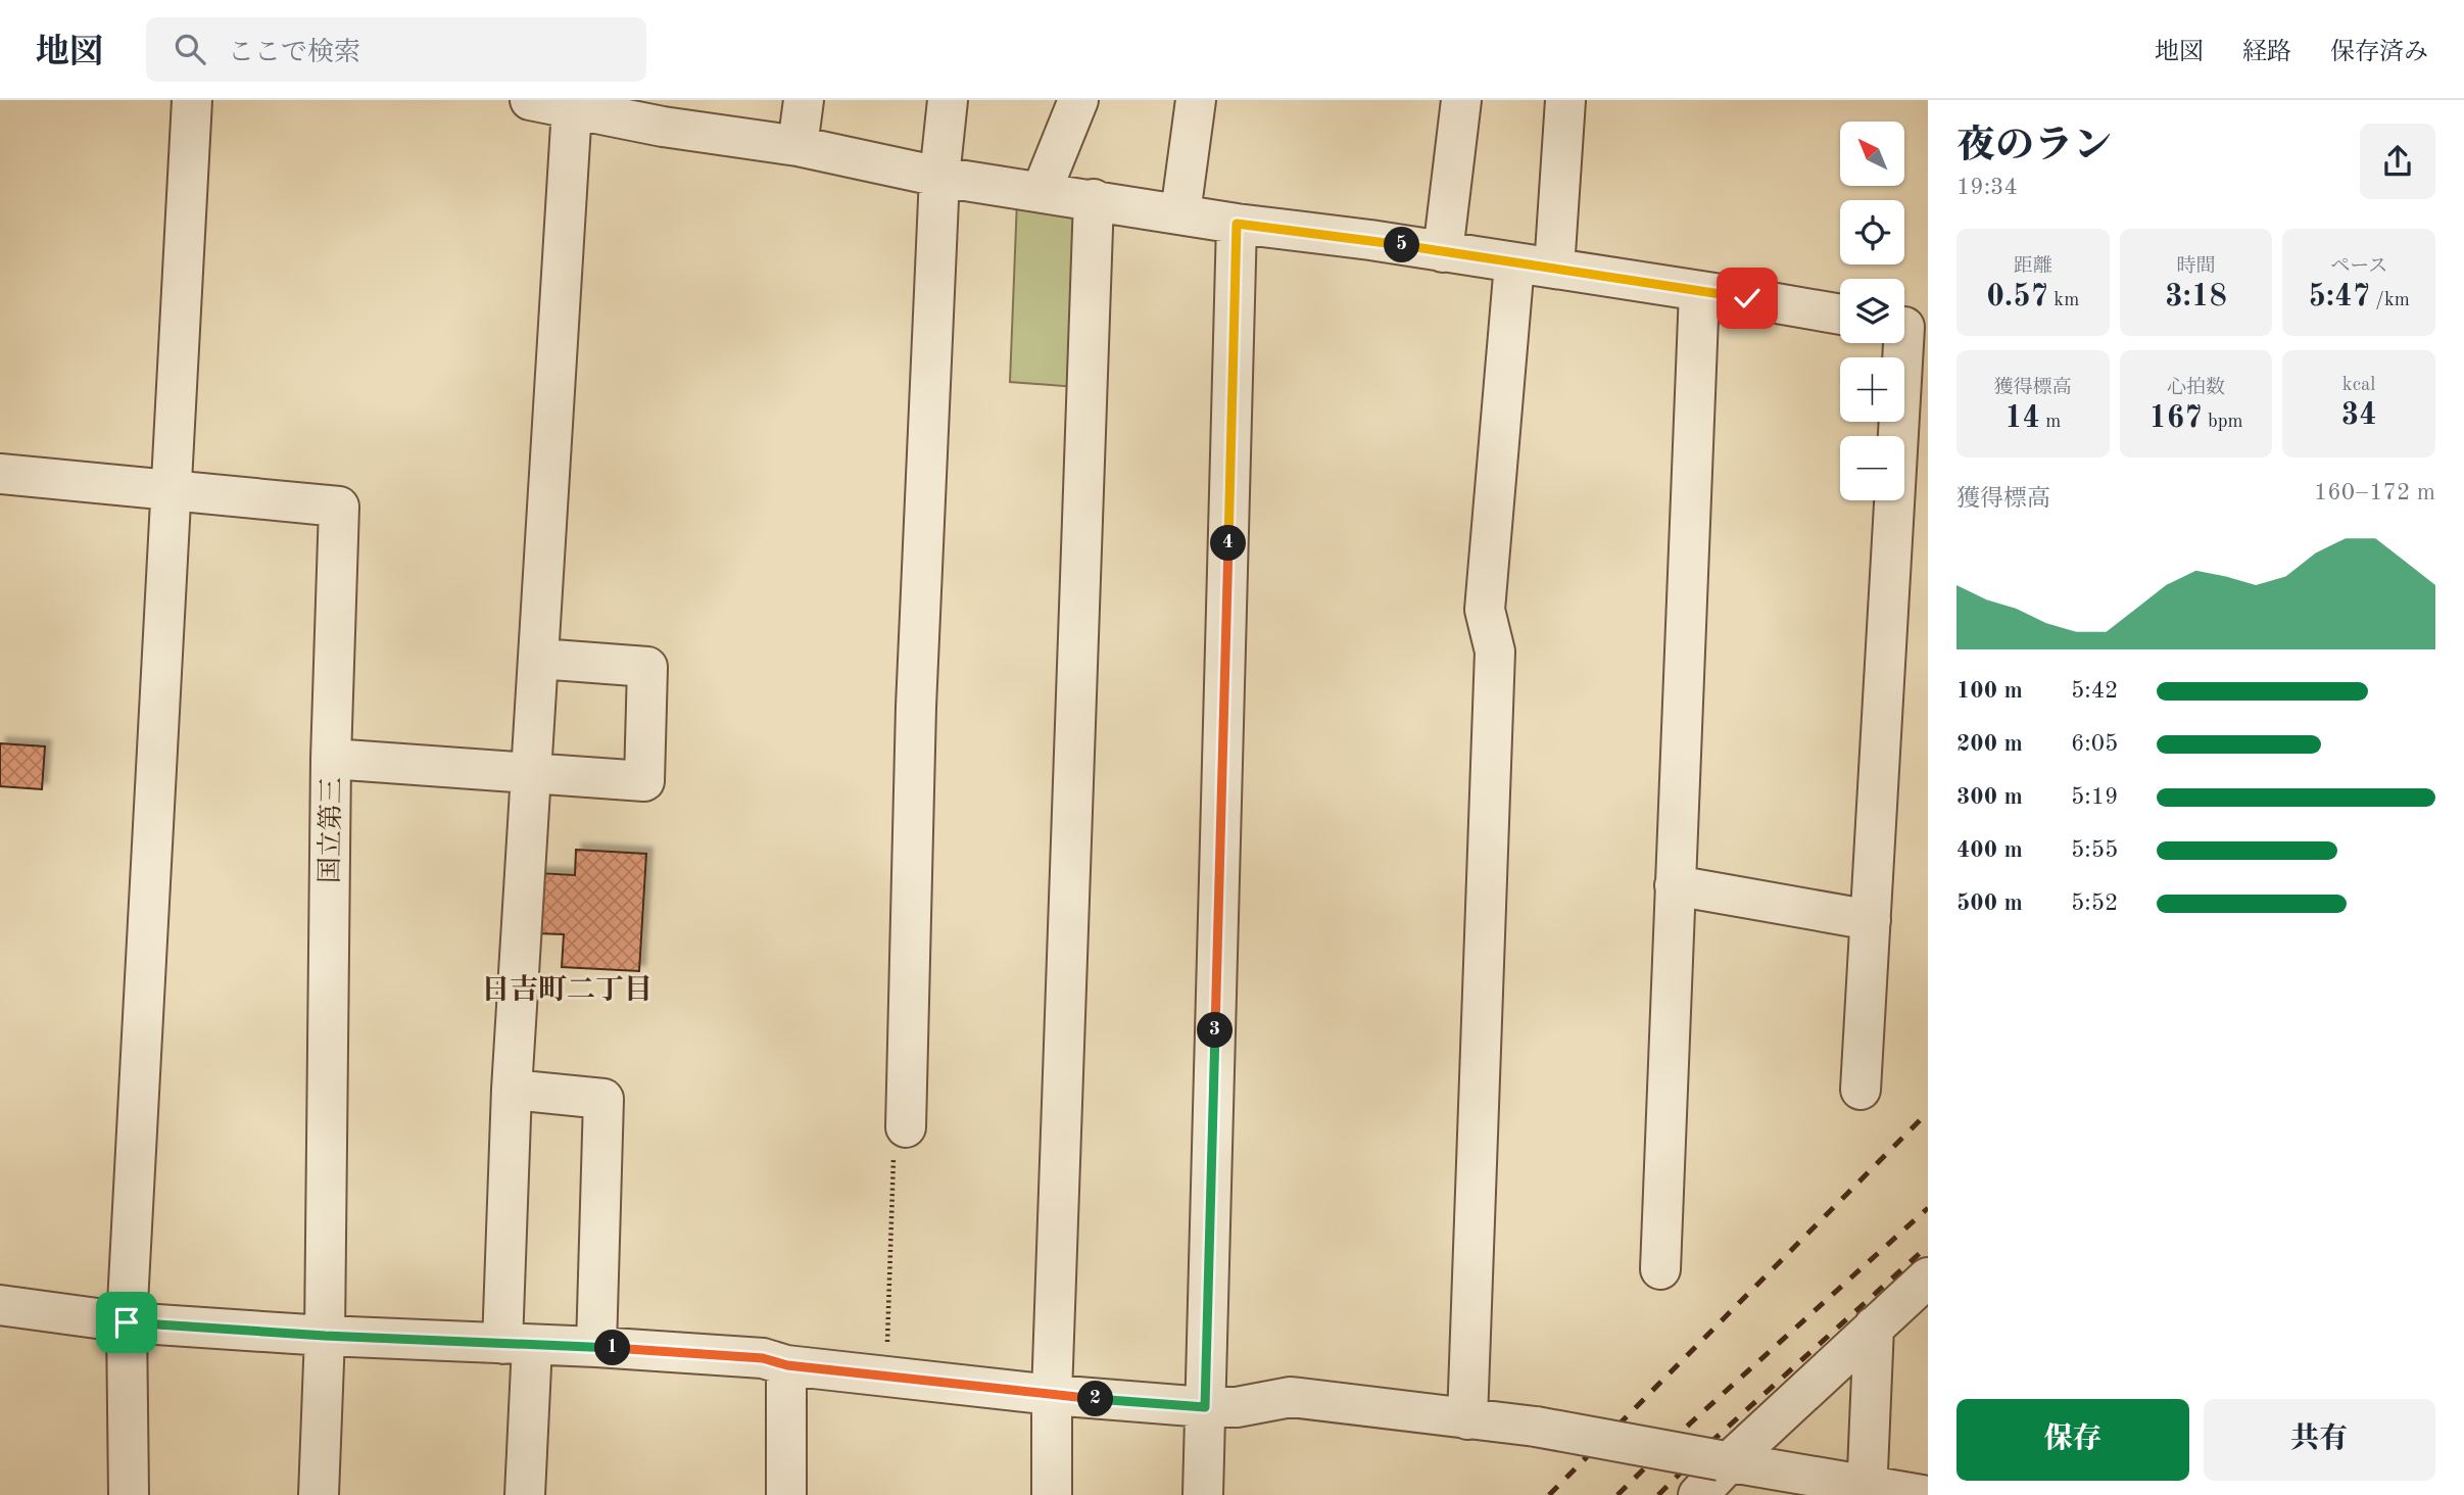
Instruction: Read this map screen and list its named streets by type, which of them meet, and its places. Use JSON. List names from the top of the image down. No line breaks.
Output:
{"streets":{"street":["国立第三"]},"districts":["日吉町二丁目"],"north":"top left","page":{"header":"地図","search":"ここで検索","nav":["地図","経路","保存済み"],"heading":["夜のラン","19:34"],"map_buttons":["+","−"],"stats":[["距離","0.57 km"],["時間","3:18"],["ペース","5:47 /km"],["獲得標高","14 m"],["心拍数","167 bpm"],["kcal","34"]],"pins":["5","4","3","1","2"],"chart":["獲得標高","160–172 m"],"list":[{"name":"100 m","note":"5:42"},{"name":"200 m","note":"6:05"},{"name":"300 m","note":"5:19"},{"name":"400 m","note":"5:55"},{"name":"500 m","note":"5:52"}],"buttons":["保存","共有"]}}
